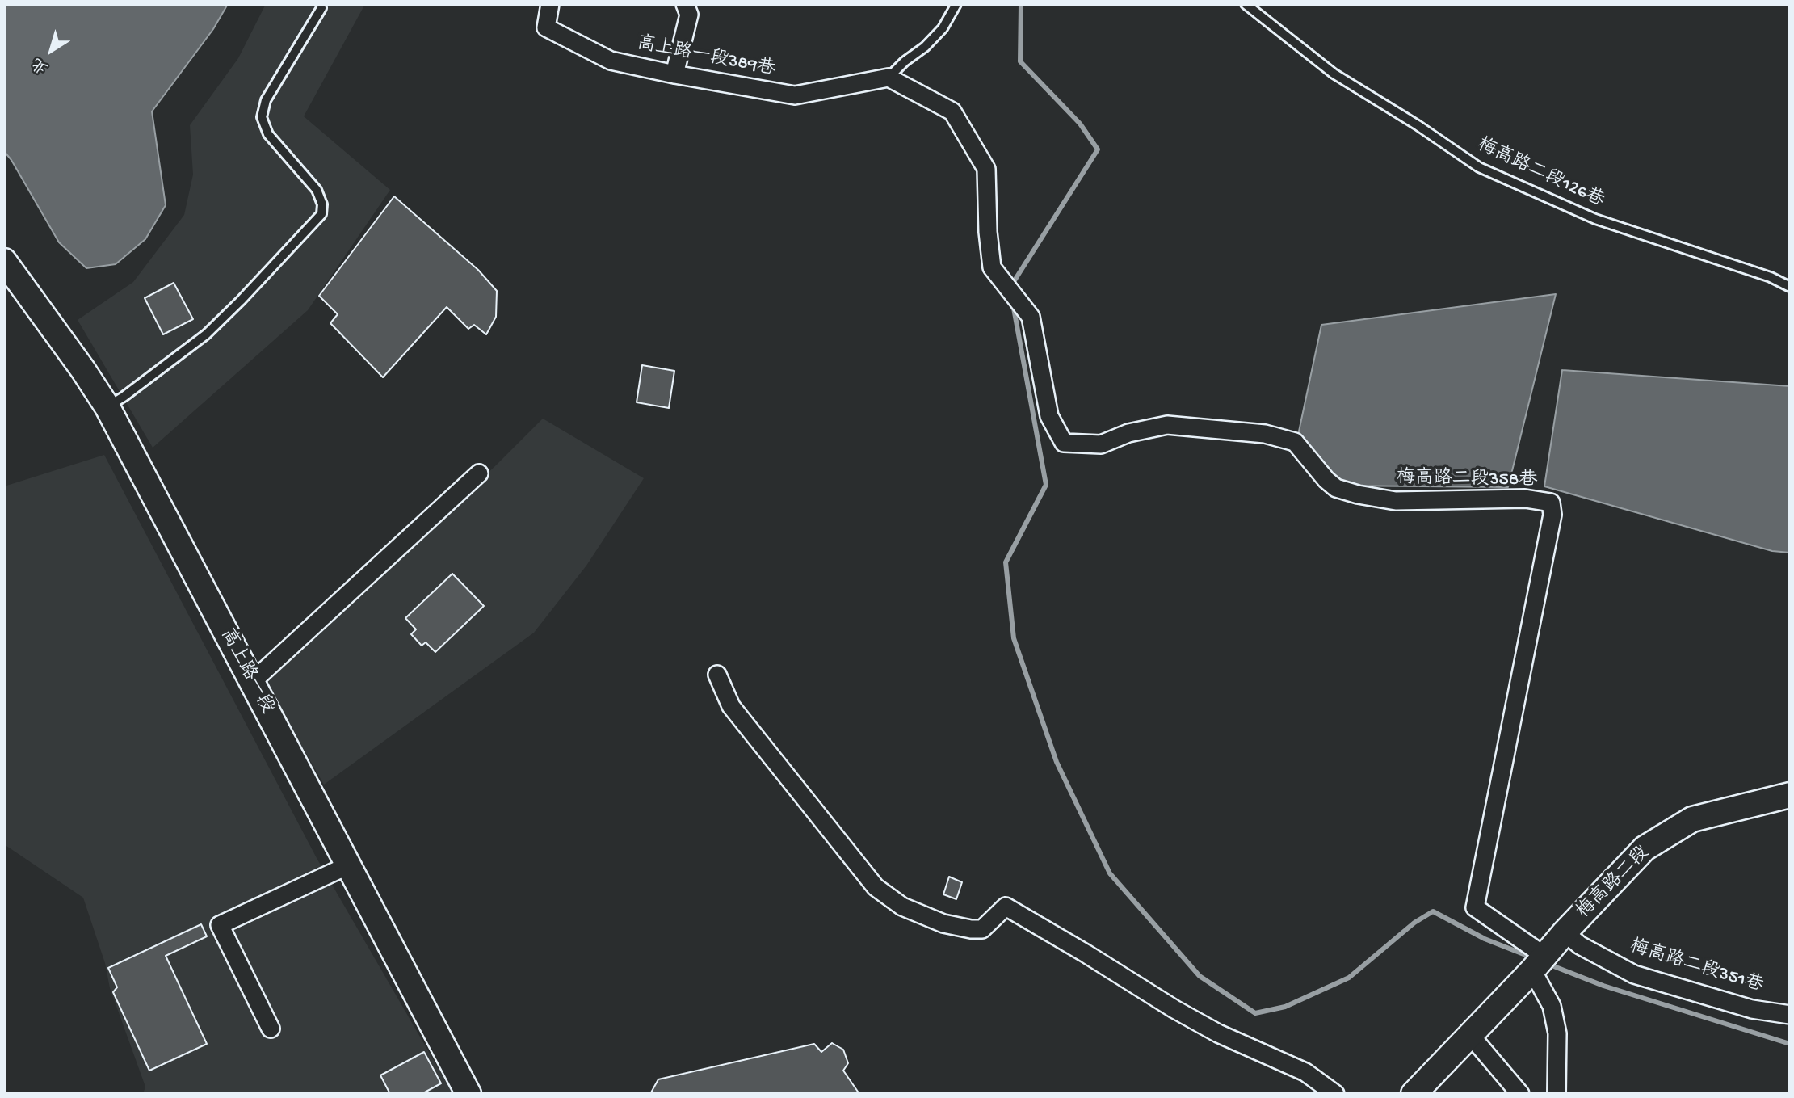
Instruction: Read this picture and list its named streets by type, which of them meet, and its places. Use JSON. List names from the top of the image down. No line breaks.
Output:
{"streets":{"street":["高上路一段389巷","梅高路二段358巷","高上路一段","梅高路二段","梅高路二段351巷"],"lane":["梅高路二段126巷"]},"crossings":[["高上路一段389巷","梅高路二段358巷"],["梅高路二段358巷","梅高路二段"],["梅高路二段","梅高路二段351巷"]],"north":"bottom left"}
